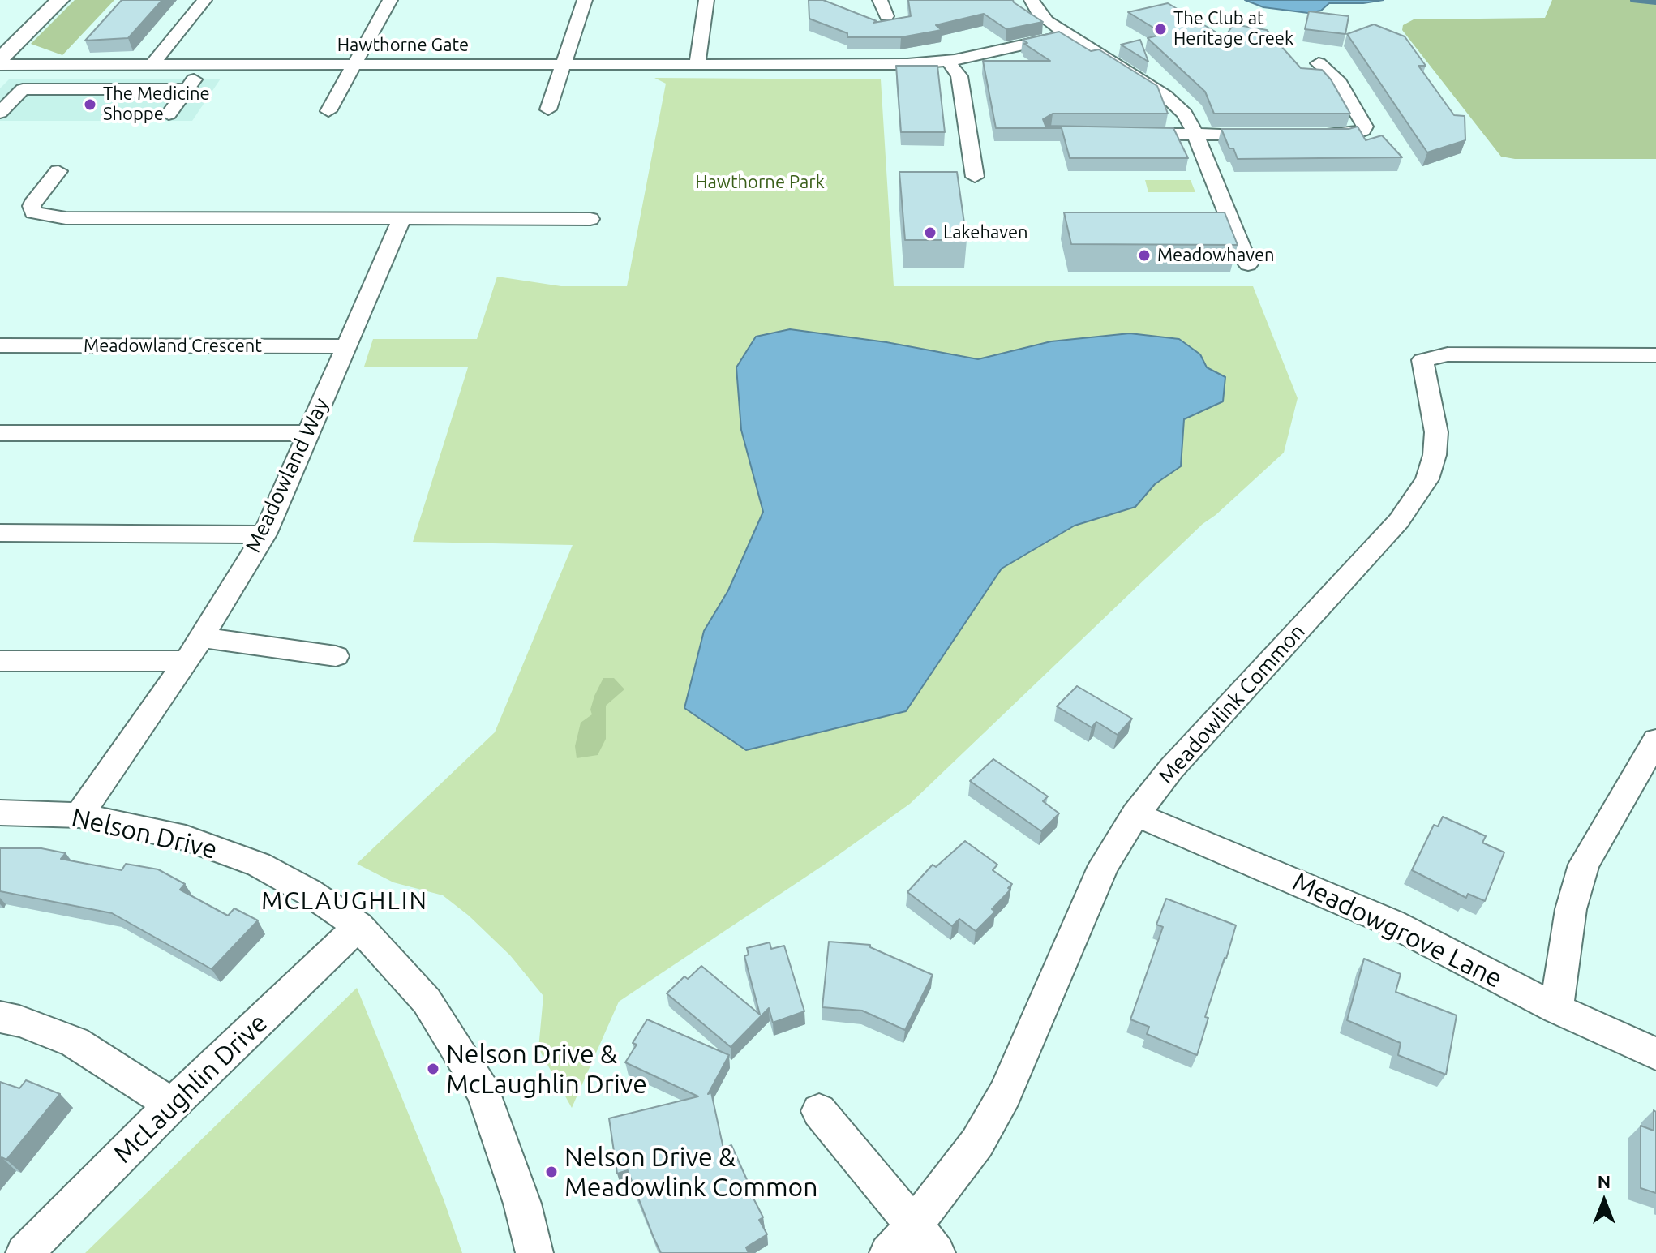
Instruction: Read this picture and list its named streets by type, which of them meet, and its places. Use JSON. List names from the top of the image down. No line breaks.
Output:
{"streets":{"street":["Hawthorne Gate","Meadowland Crescent","Meadowland Way","Meadowlink Common","Nelson Drive","Meadowgrove Lane","McLaughlin Drive"]},"crossings":[["Meadowland Crescent","Meadowland Way"],["Meadowland Way","Nelson Drive"],["Meadowlink Common","Meadowgrove Lane"],["Nelson Drive","McLaughlin Drive"]],"districts":["MCLAUGHLIN"],"parks":["Hawthorne Park"],"places":["The Club at Heritage Creek","The Medicine Shoppe","Lakehaven","Meadowhaven","Nelson Drive & McLaughlin Drive","Nelson Drive & Meadowlink Common"],"north":"top"}
